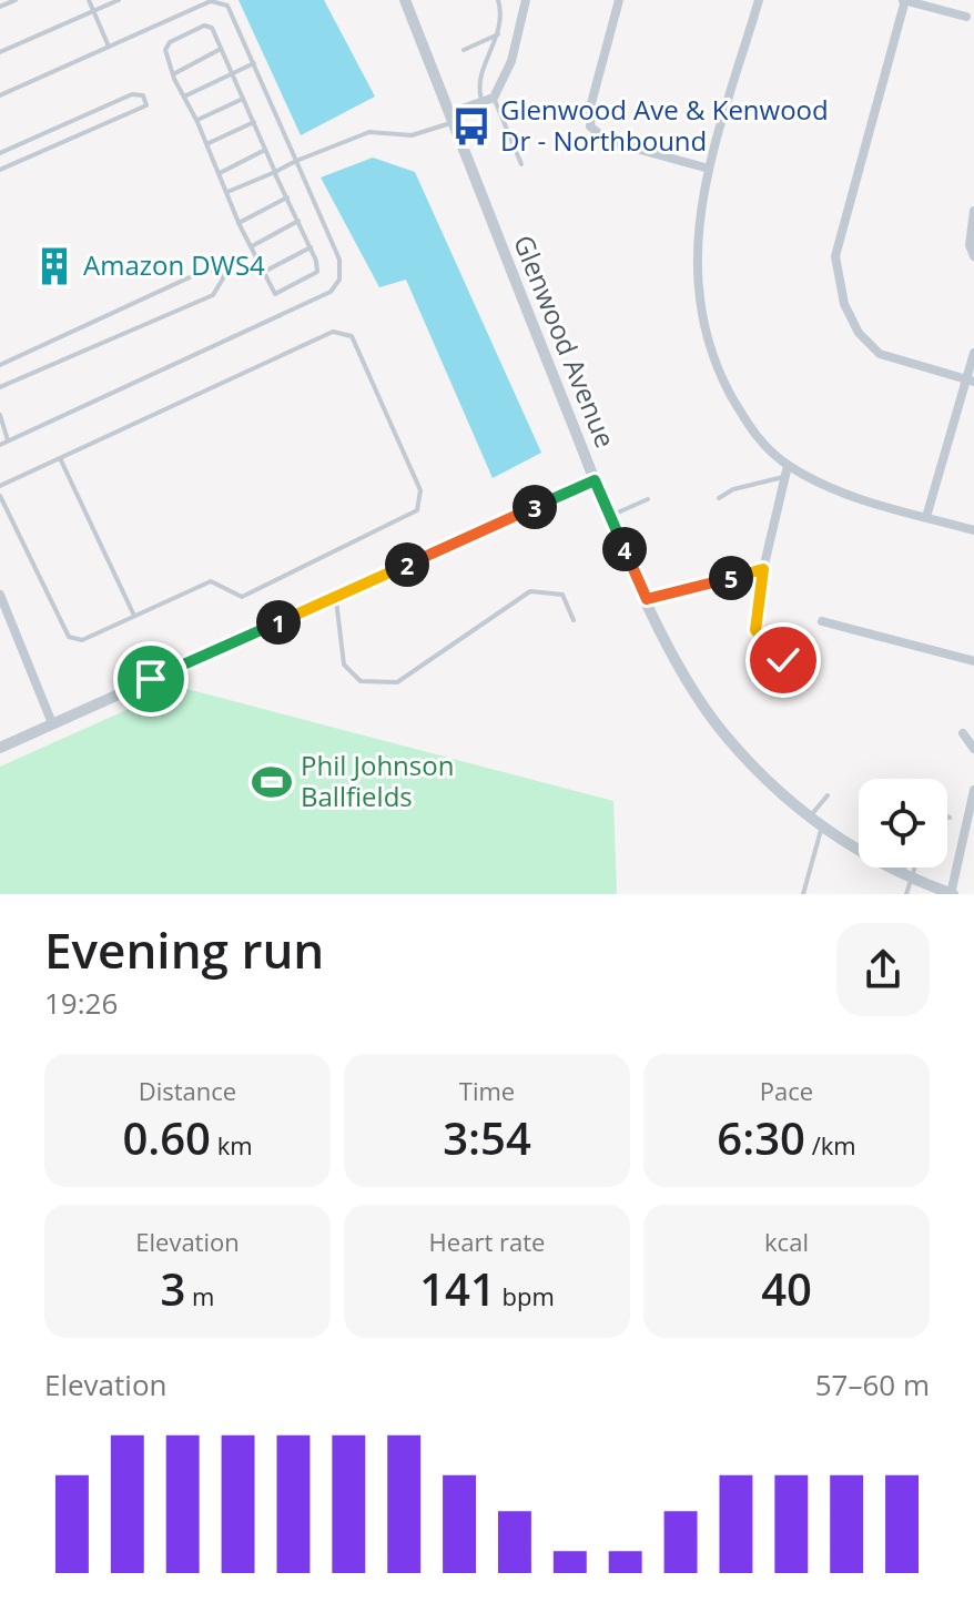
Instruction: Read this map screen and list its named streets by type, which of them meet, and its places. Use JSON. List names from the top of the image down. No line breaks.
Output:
{"streets":{"street":["Glenwood Avenue"]},"places":{"bus stop":["Glenwood Ave & Kenwood Dr - Northbound"],"building":["Amazon DWS4"],"sports":["Phil Johnson Ballfields"]},"page":{"pins":["3","4","2","5","1"],"heading":["Evening run","19:26"],"stats":[["Distance","0.60 km"],["Time","3:54"],["Pace","6:30 /km"],["Elevation","3 m"],["Heart rate","141 bpm"],["kcal","40"]],"chart":["Elevation","57–60 m"]}}
